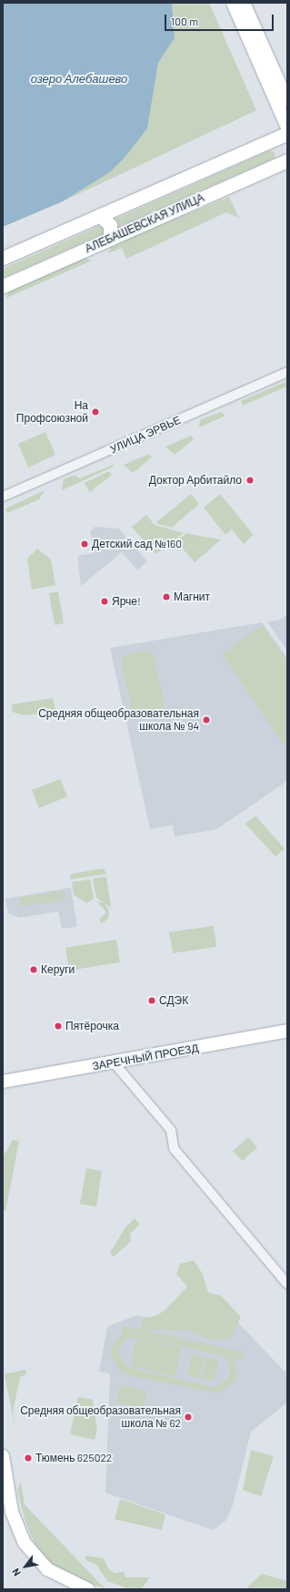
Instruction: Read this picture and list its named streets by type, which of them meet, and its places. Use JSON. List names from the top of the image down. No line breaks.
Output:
{"streets":{"main road":["АЛЕБАШЕВСКАЯ УЛИЦА"],"street":["УЛИЦА ЭРВЬЕ","ЗАРЕЧНЫЙ ПРОЕЗД"]},"water":["озеро Алебашево"],"places":["На Профсоюзной","Доктор Арбитайло","Детский сад №160","Магнит","Ярче!","Средняя общеобразовательная школа № 94","Керуги","СДЭК","Пятёрочка","Средняя общеобразовательная школа № 62","Тюмень 625022"],"scale_bar":"100 m","north":"bottom left"}
